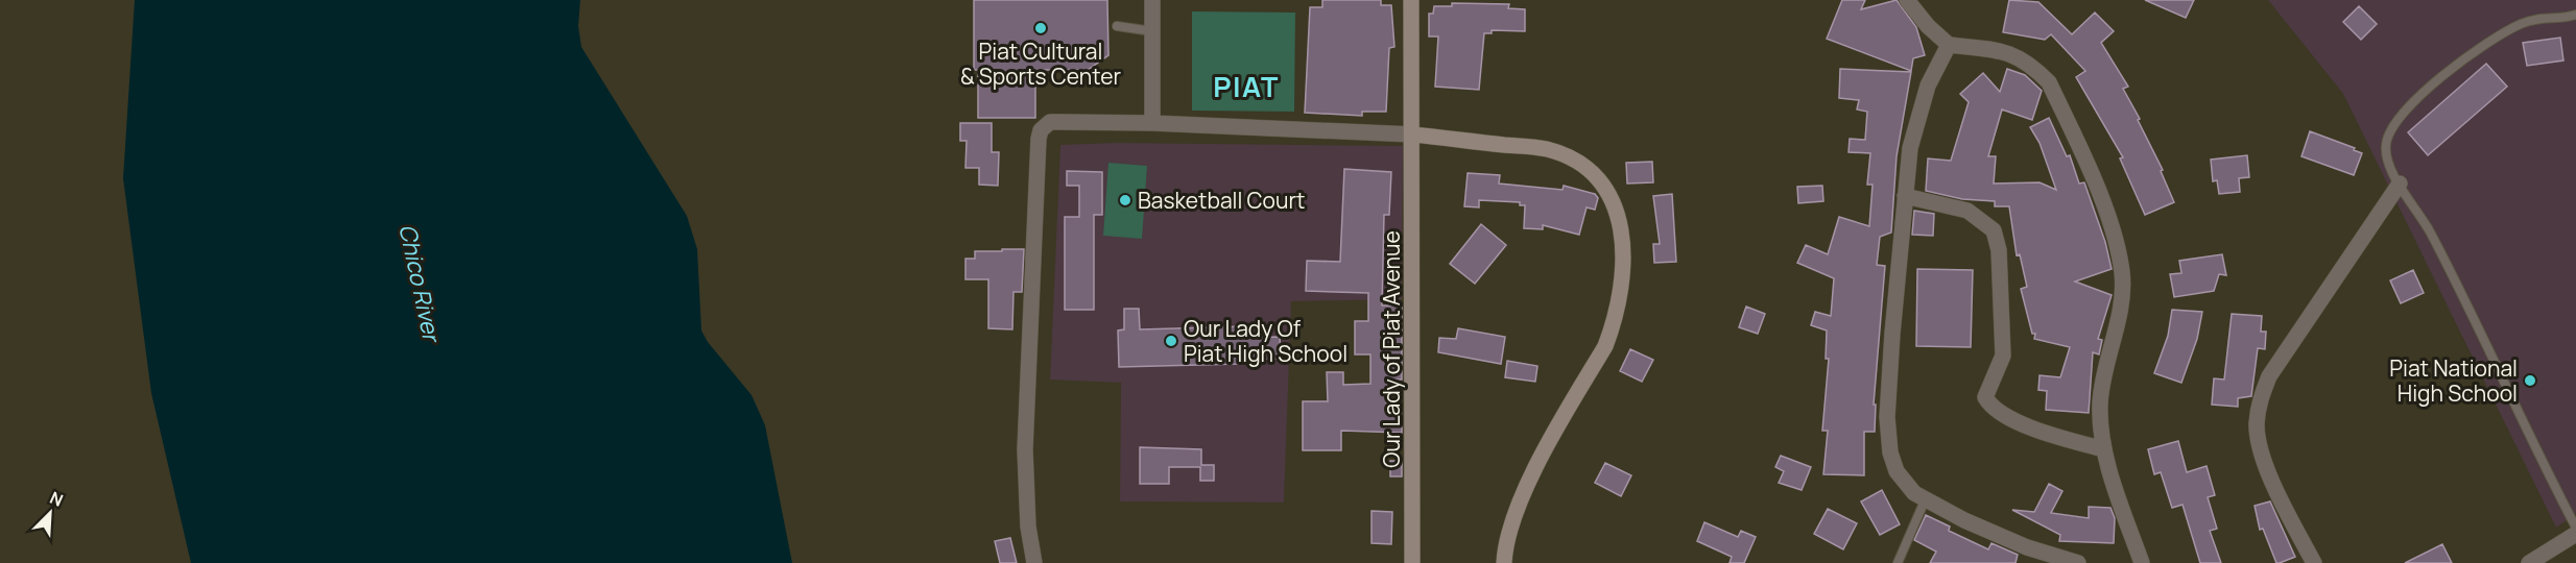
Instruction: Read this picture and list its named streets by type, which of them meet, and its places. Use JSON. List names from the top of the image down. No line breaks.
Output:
{"streets":{"street":["Our Lady of Piat Avenue"]},"districts":["PIAT"],"water":["Chico River"],"places":["Piat Cultural & Sports Center","Basketball Court","Our Lady Of Piat High School","Piat National High School"],"north":"top right"}
